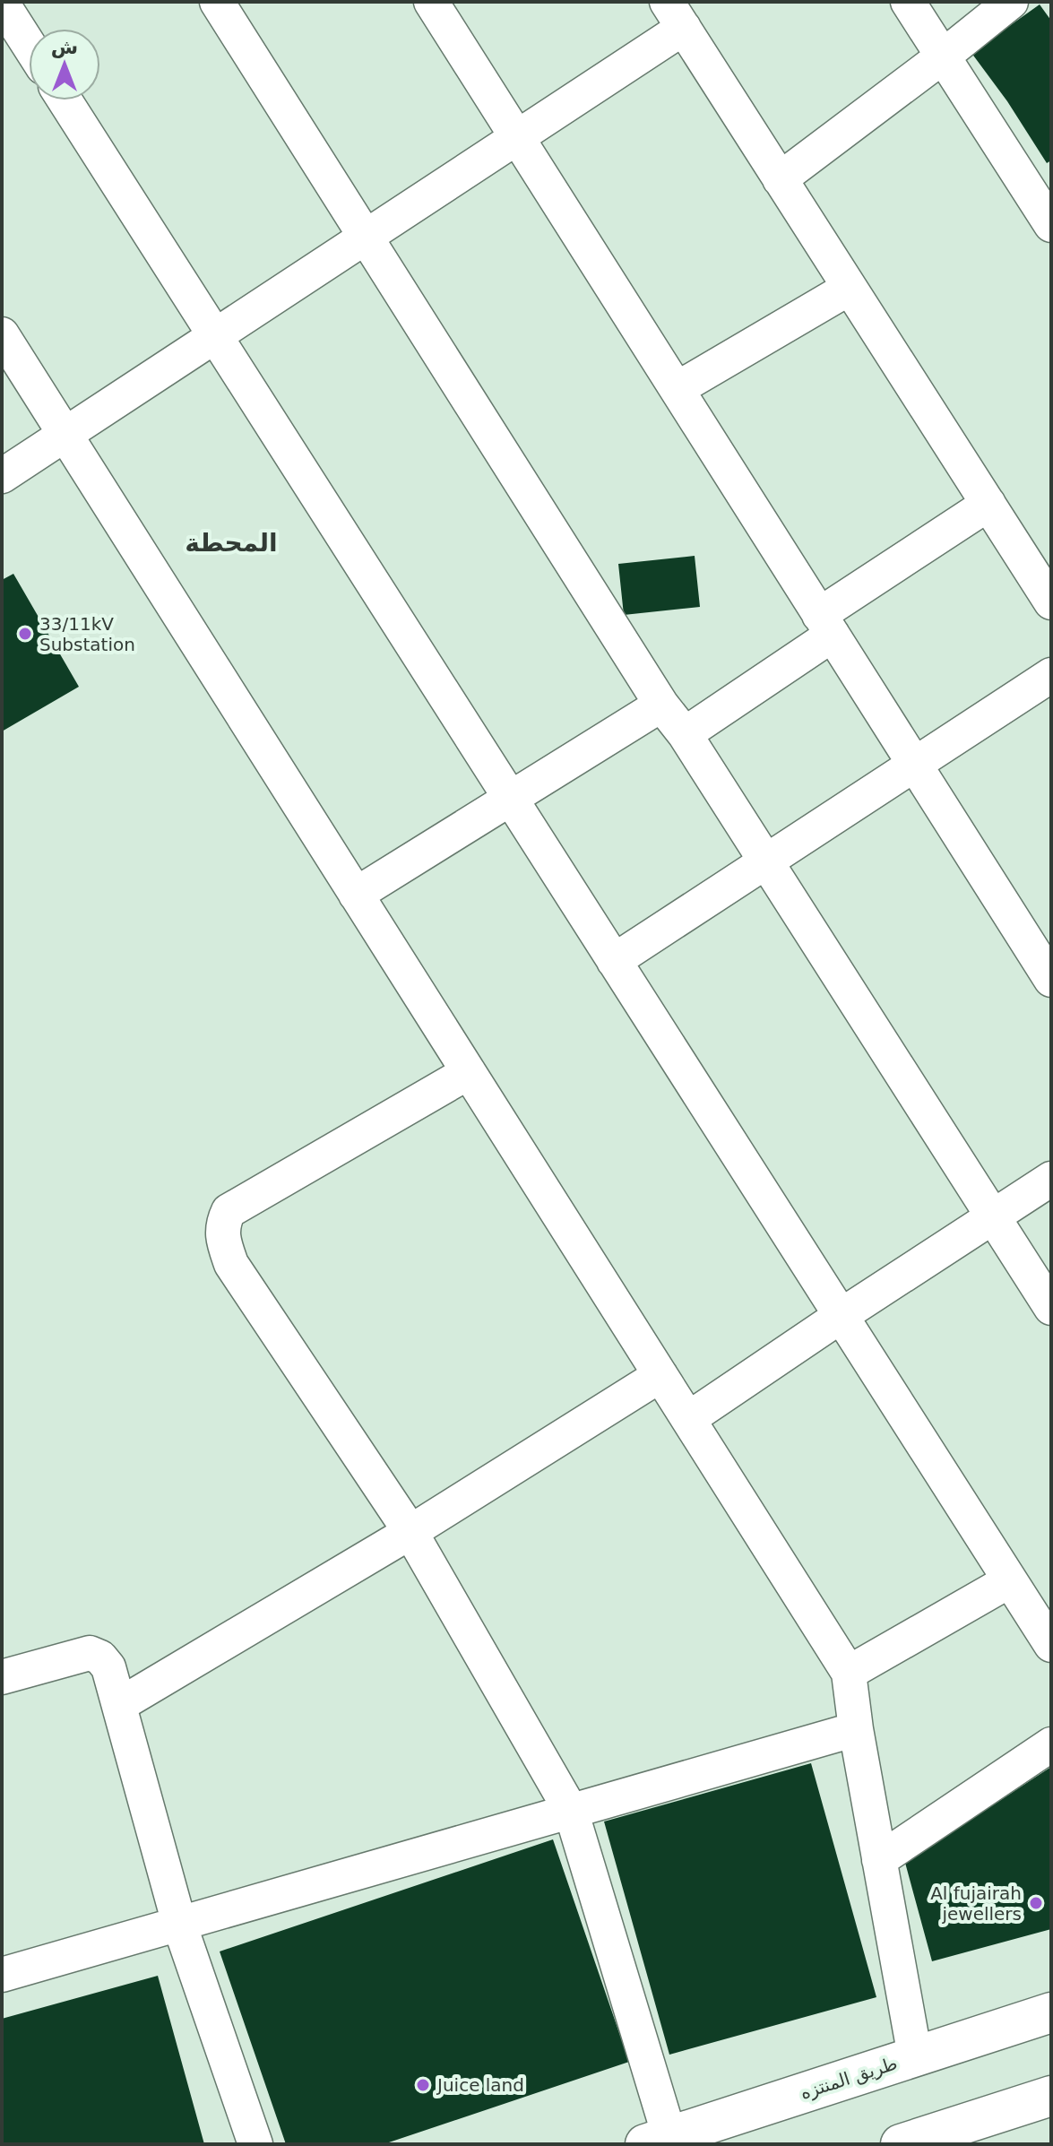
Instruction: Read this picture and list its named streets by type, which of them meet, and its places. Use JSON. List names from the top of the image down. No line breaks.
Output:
{"streets":{"street":["طريق المنتزه"]},"districts":["المحطة"],"places":["33/11kV Substation","Al fujairah jewellers","Juice land"],"north":"top"}
